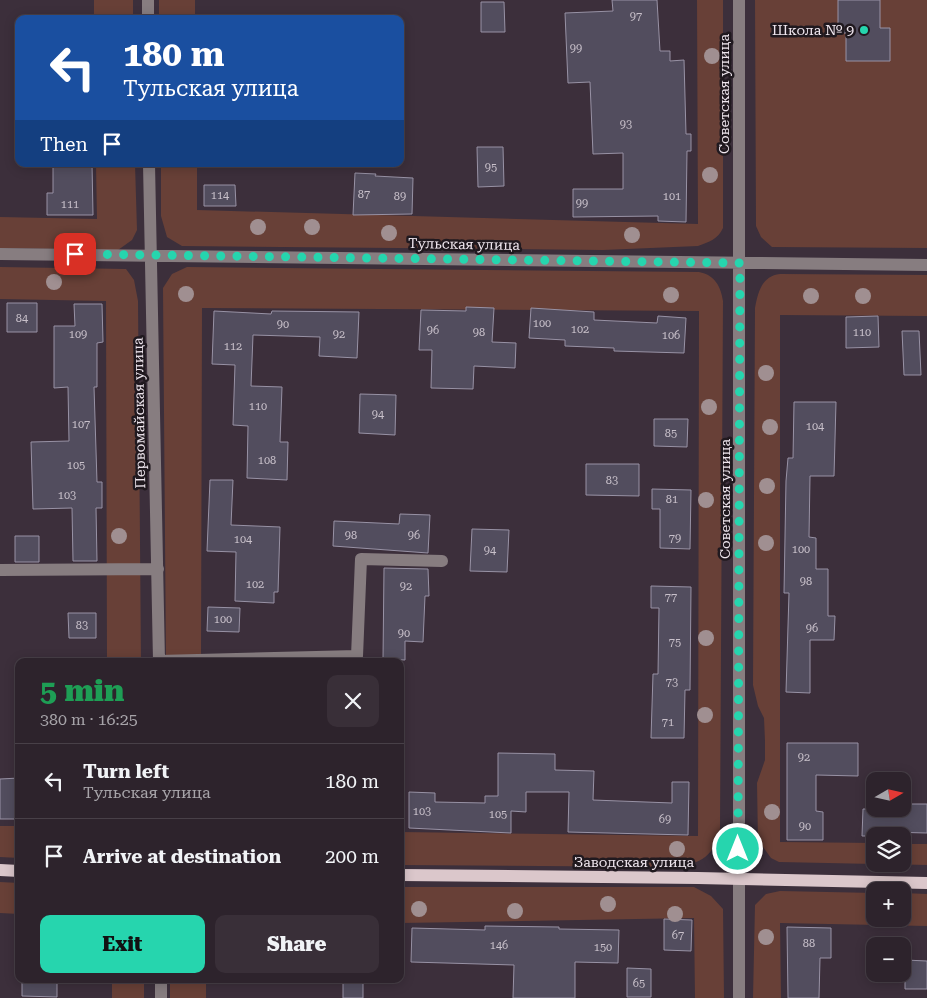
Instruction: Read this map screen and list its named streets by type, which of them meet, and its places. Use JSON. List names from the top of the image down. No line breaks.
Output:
{"streets":{"main road":["Заводская улица"],"street":["Советская улица","Тульская улица","Первомайская улица"]},"crossings":[["Советская улица","Тульская улица"],["Советская улица","Заводская улица"],["Тульская улица","Первомайская улица"]],"places":["Школа № 9"],"house_numbers":["97","99","93","95","87","114","89","101","99","111","84","100","90","102","96","98","110","109","92","106","112","110","94","107","104","85","108","105","83","103","81","98","96","79","104","100","94","98","102","92","77","100","83","96","90","75","73","71","92","103","105","69","90","67","88","146","150","65"],"north":"right","page":{"turn":["180 m","Тульская улица"],"then":"Then","heading":["5 min","380 m · 16:25"],"list":[{"name":"Turn left","note":"Тульская улица","value":"180 m"},{"name":"Arrive at destination","value":"200 m"}],"map_buttons":["+","−"],"buttons":["Exit","Share"]}}
